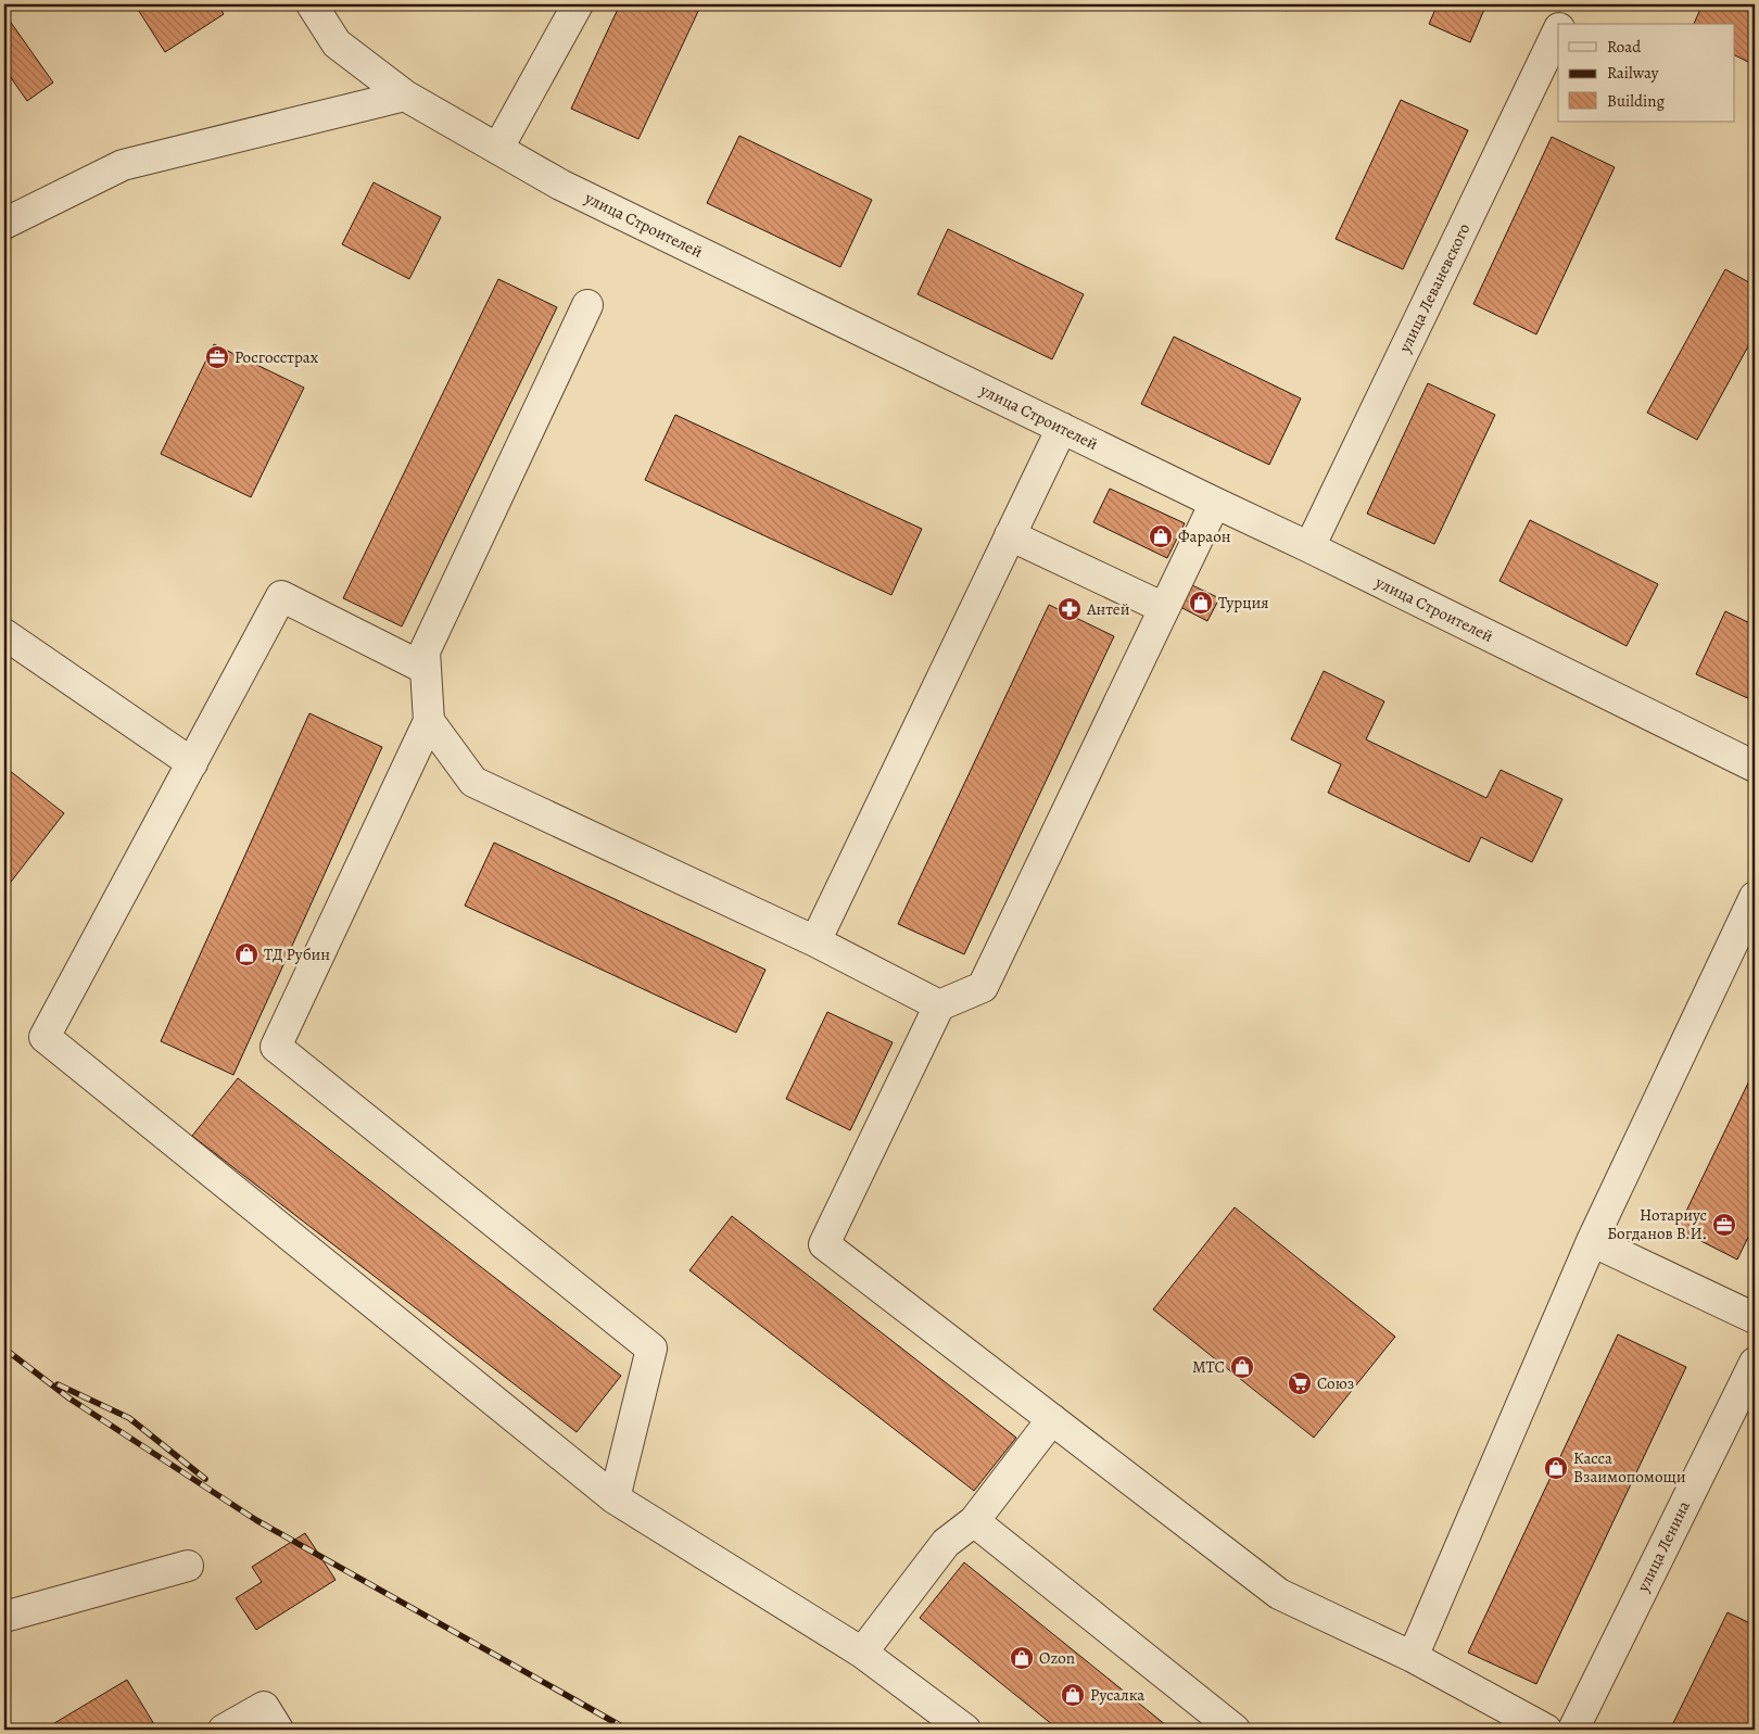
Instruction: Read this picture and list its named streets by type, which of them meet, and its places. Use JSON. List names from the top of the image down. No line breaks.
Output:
{"streets":{"street":["улица Строителей","улица Леваневского","улица Ленина"]},"crossings":[["улица Строителей","улица Леваневского"]],"places":{"office":["Росгосстрах","Нотариус Богданов В.И."],"shop":["Фараон","Турция","ТД Рубин","МТС","Касса Взаимопомощи","Ozon","Русалка"],"pharmacy":["Антей"],"supermarket":["Союз"]},"legend":["Road","Railway","Building"]}
